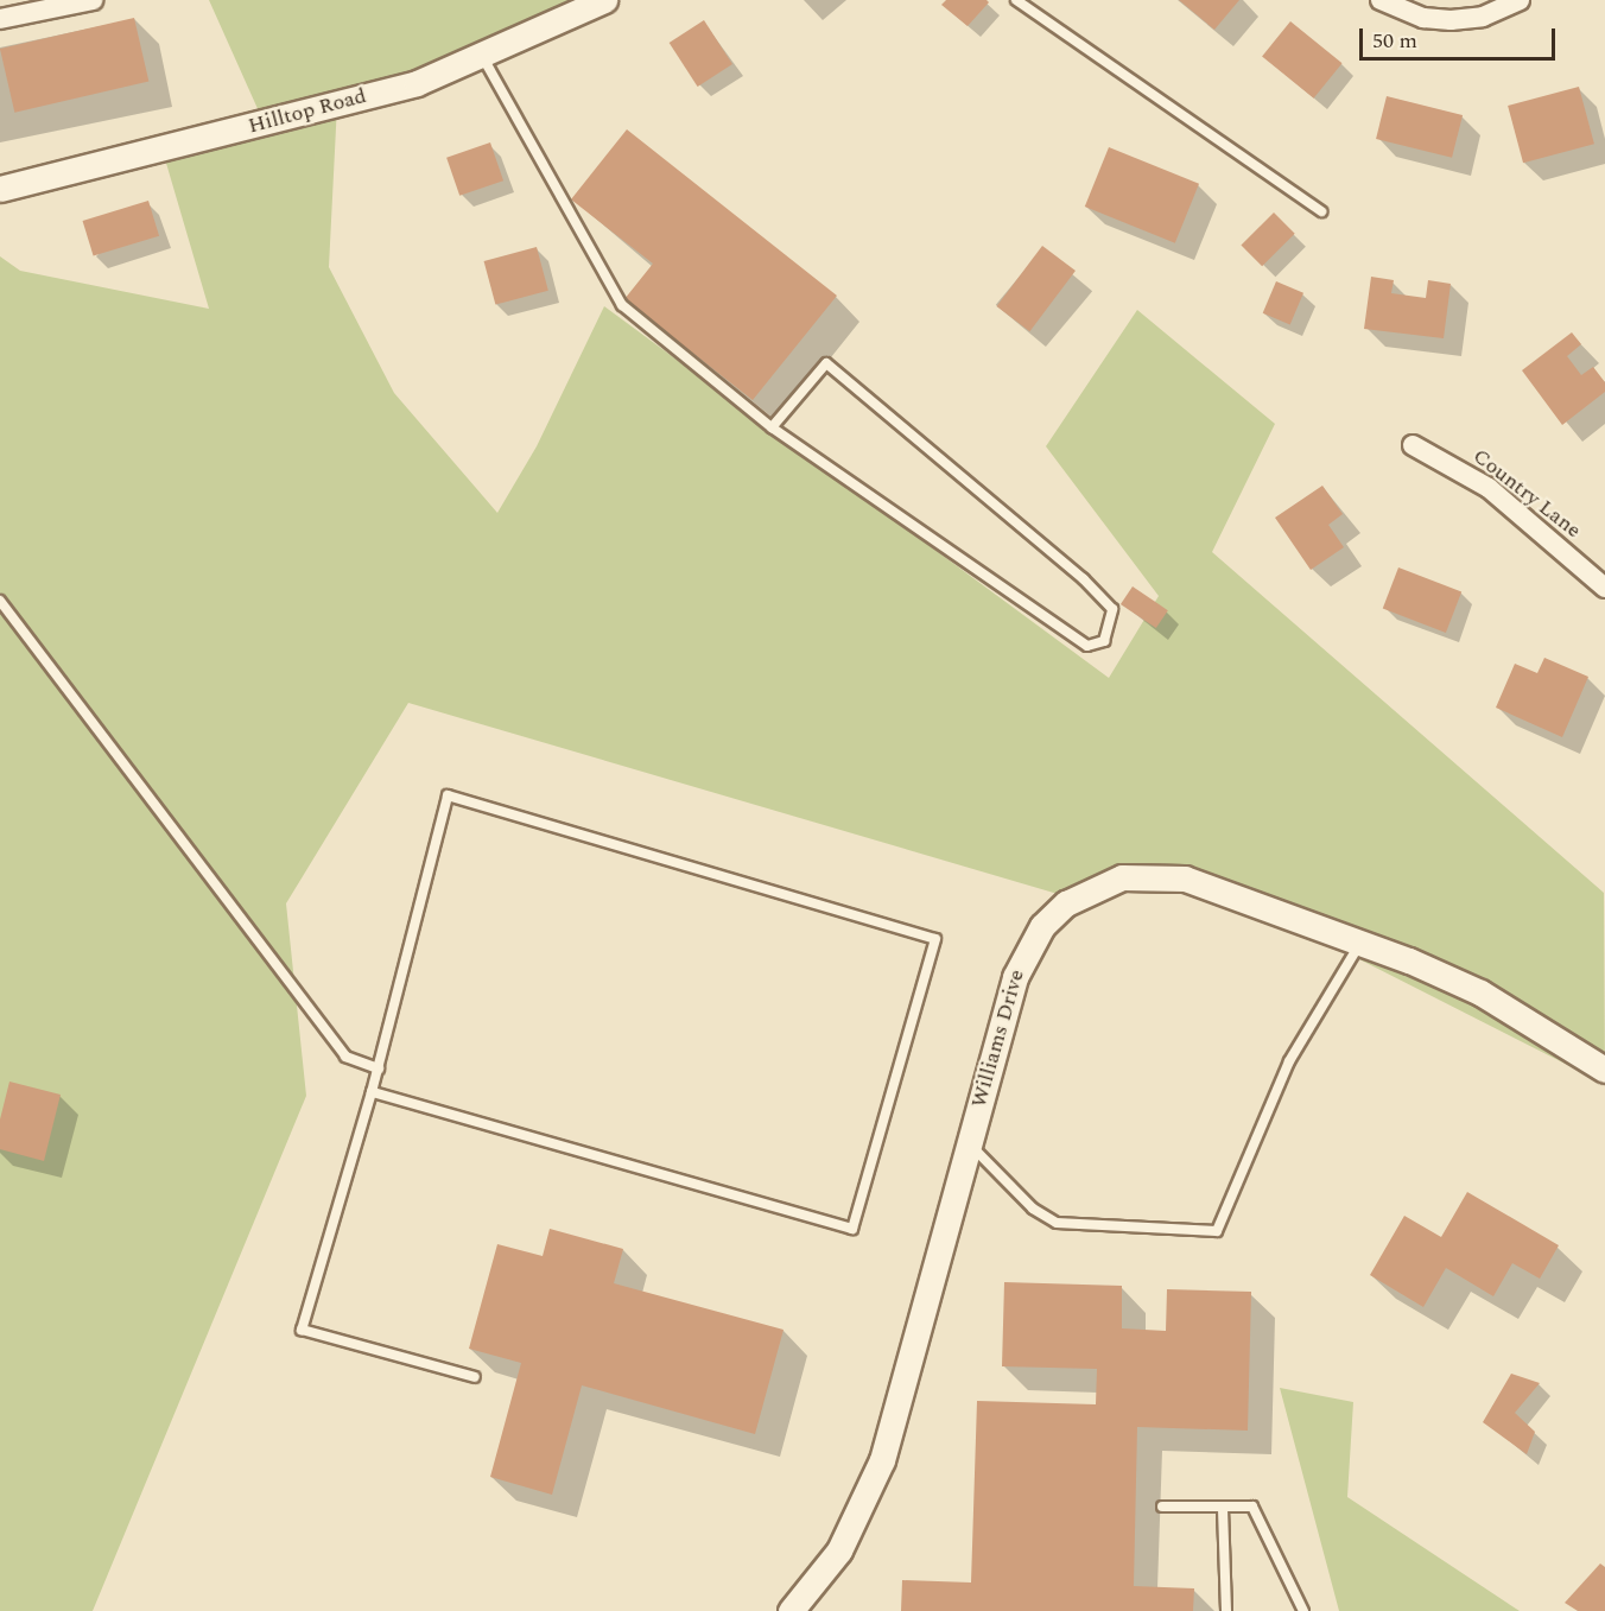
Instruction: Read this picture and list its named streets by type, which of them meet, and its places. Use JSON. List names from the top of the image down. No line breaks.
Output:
{"streets":{"street":["Hilltop Road","Country Lane","Williams Drive"]},"scale_bar":"50 m"}
